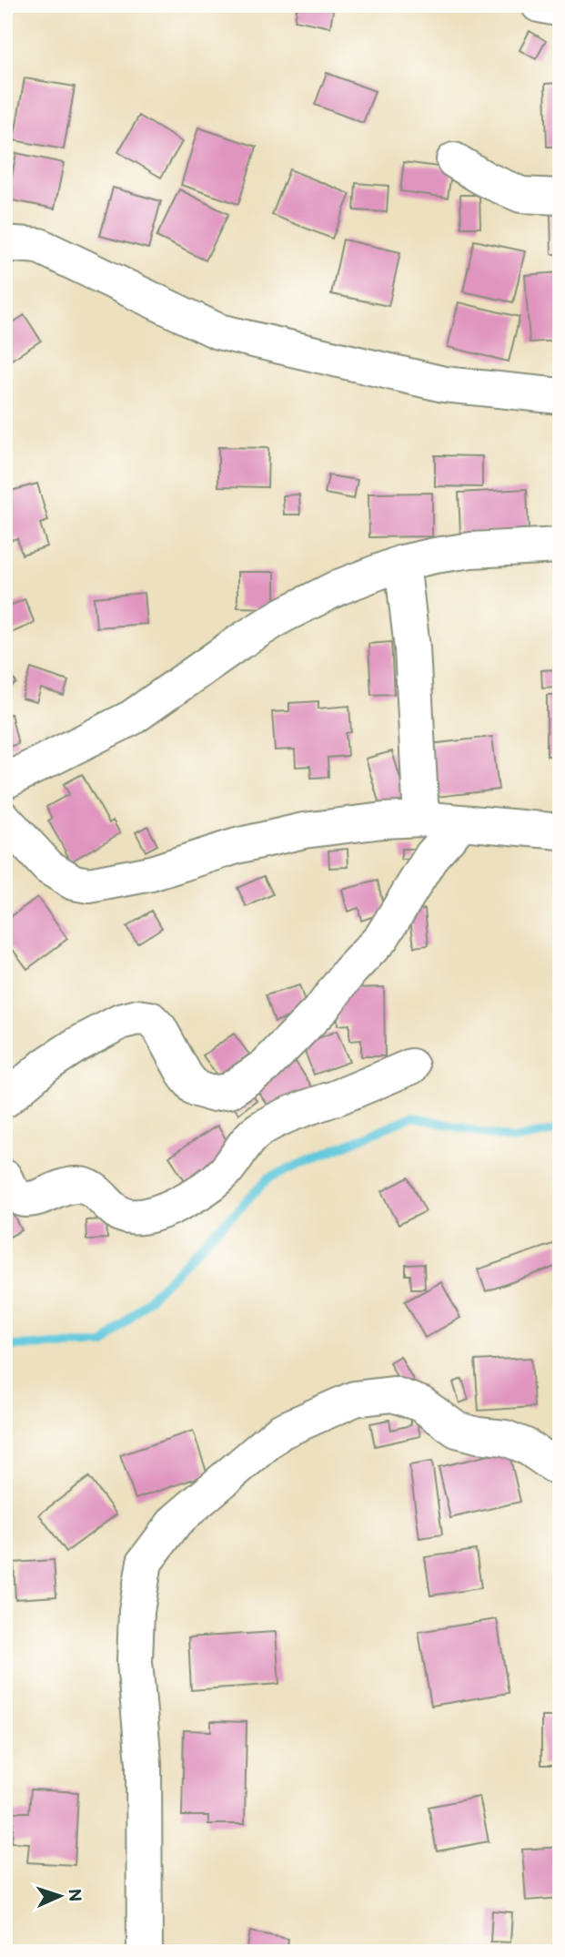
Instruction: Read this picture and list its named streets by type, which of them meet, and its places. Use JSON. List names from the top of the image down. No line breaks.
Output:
{"north":"right"}
